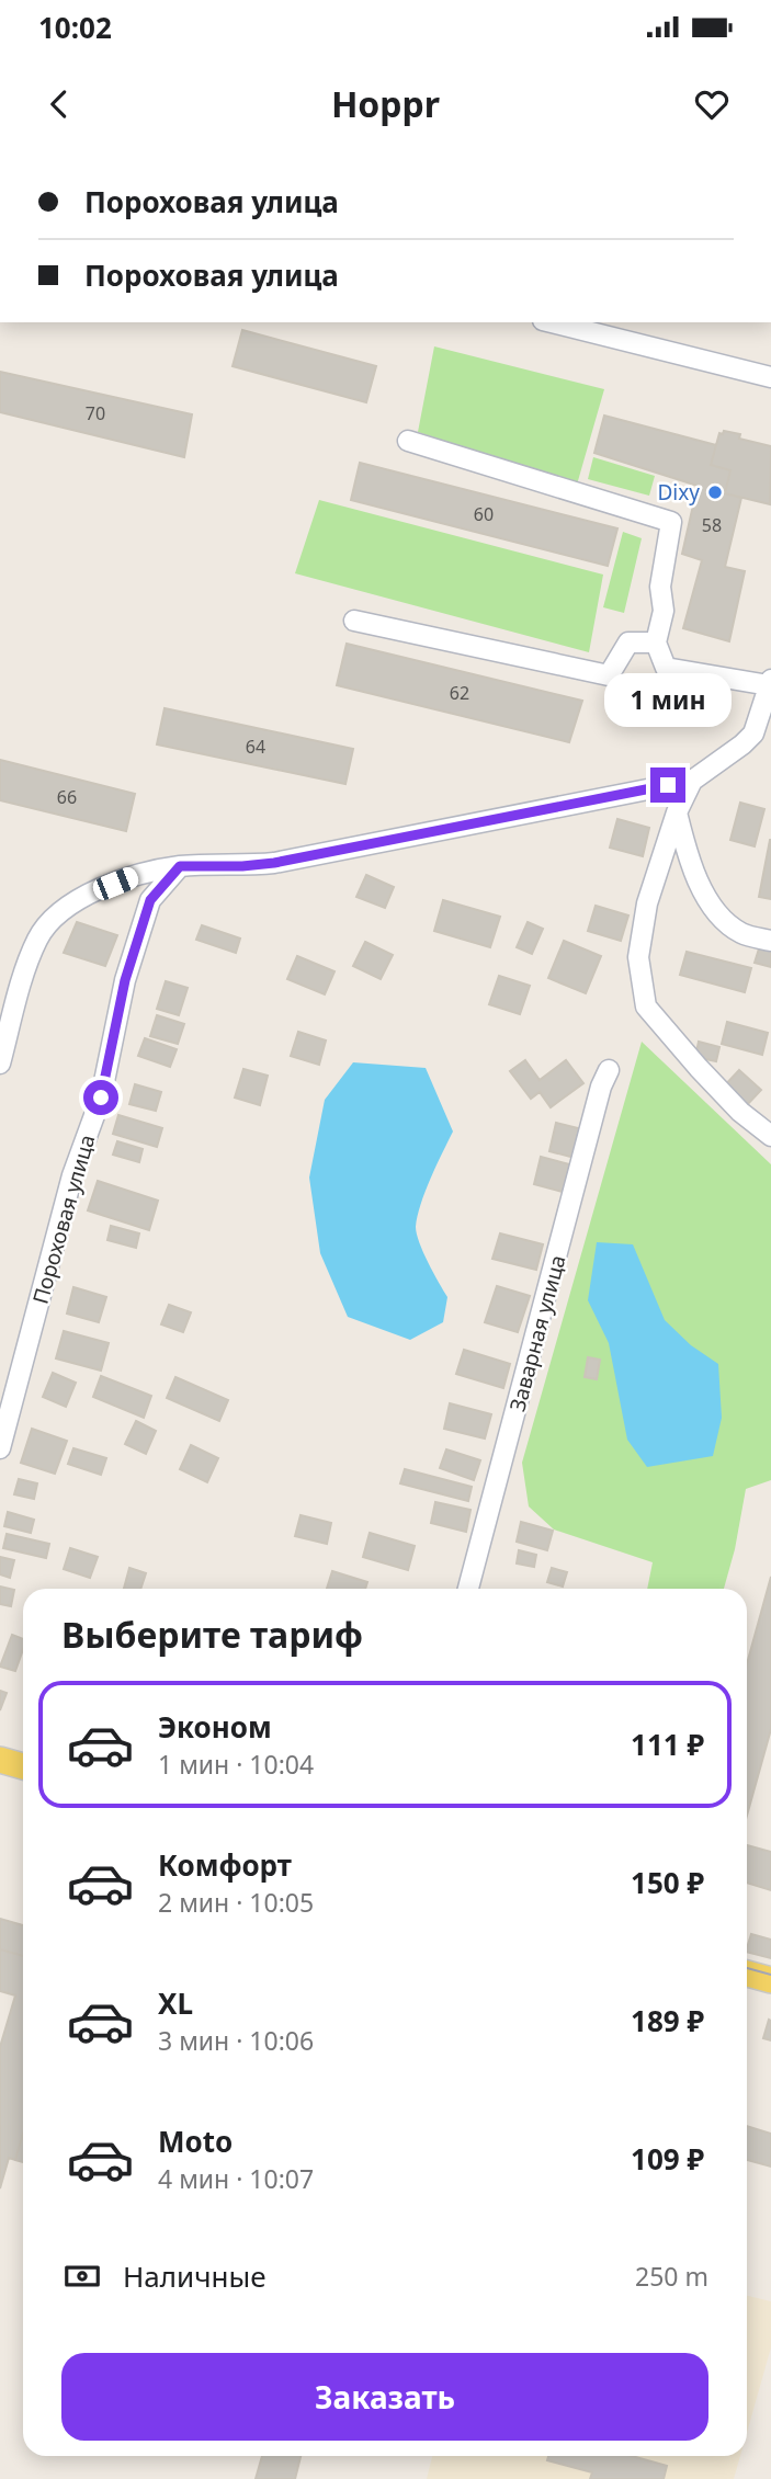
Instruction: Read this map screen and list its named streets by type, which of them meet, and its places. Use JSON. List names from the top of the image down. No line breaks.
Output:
{"streets":{"street":["Пороховая улица","Заварная улица"]},"places":["Dixy"],"house_numbers":["70","60","58","62","64","66"],"page":{"status":"10:02","header":"Hoppr","banner":["Пороховая улица","Пороховая улица"],"bubble":"1 мин","heading":"Выберите тариф","list":[{"name":"Эконом","note":"1 мин · 10:04","value":"111 ₽"},{"name":"Комфорт","note":"2 мин · 10:05","value":"150 ₽"},{"name":"XL","note":"3 мин · 10:06","value":"189 ₽"},{"name":"Moto","note":"4 мин · 10:07","value":"109 ₽"}],"pay":["Наличные","250 m"],"buttons":"Заказать"}}
